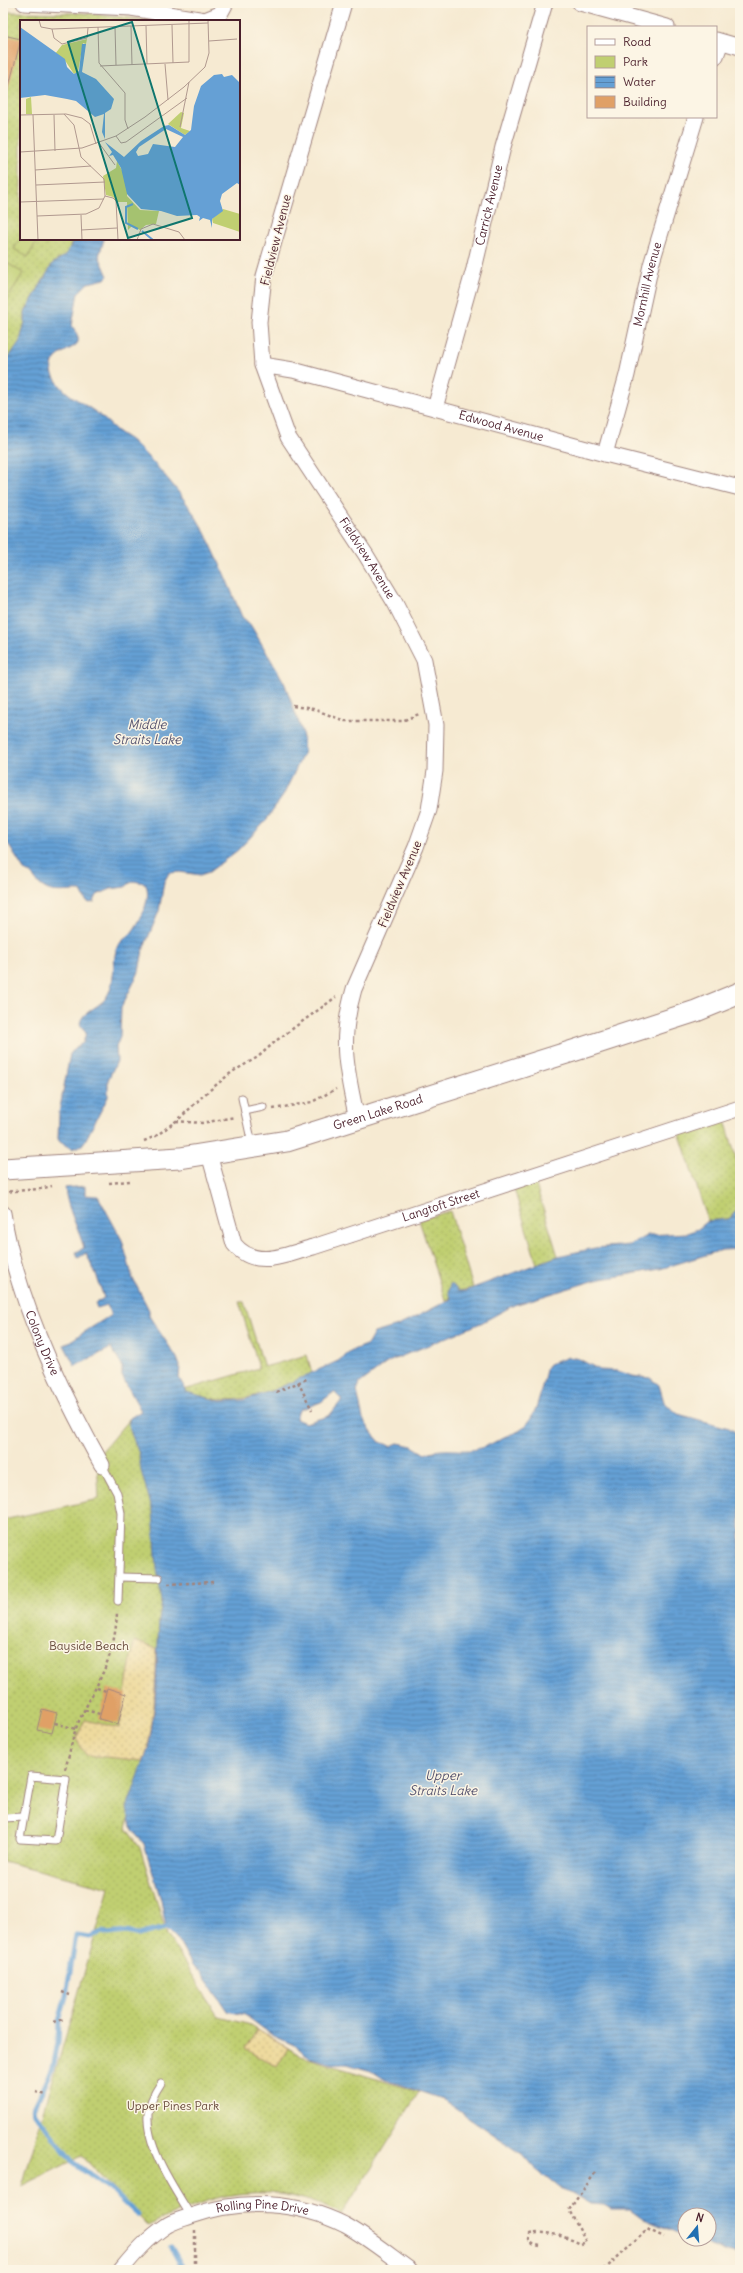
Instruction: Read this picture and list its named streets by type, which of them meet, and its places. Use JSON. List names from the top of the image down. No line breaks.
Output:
{"streets":{"street":["Carrick Avenue","Fieldview Avenue","Mornhill Avenue","Edwood Avenue","Green Lake Road","Langtoft Street","Colony Drive","Rolling Pine Drive"]},"crossings":[["Carrick Avenue","Edwood Avenue"],["Fieldview Avenue","Edwood Avenue"],["Fieldview Avenue","Green Lake Road"],["Mornhill Avenue","Edwood Avenue"],["Green Lake Road","Langtoft Street"]],"water":["Middle Straits Lake","Upper Straits Lake"],"parks":["Bayside Beach","Upper Pines Park"],"legend":["Road","Park","Water","Building"],"north":"top"}
